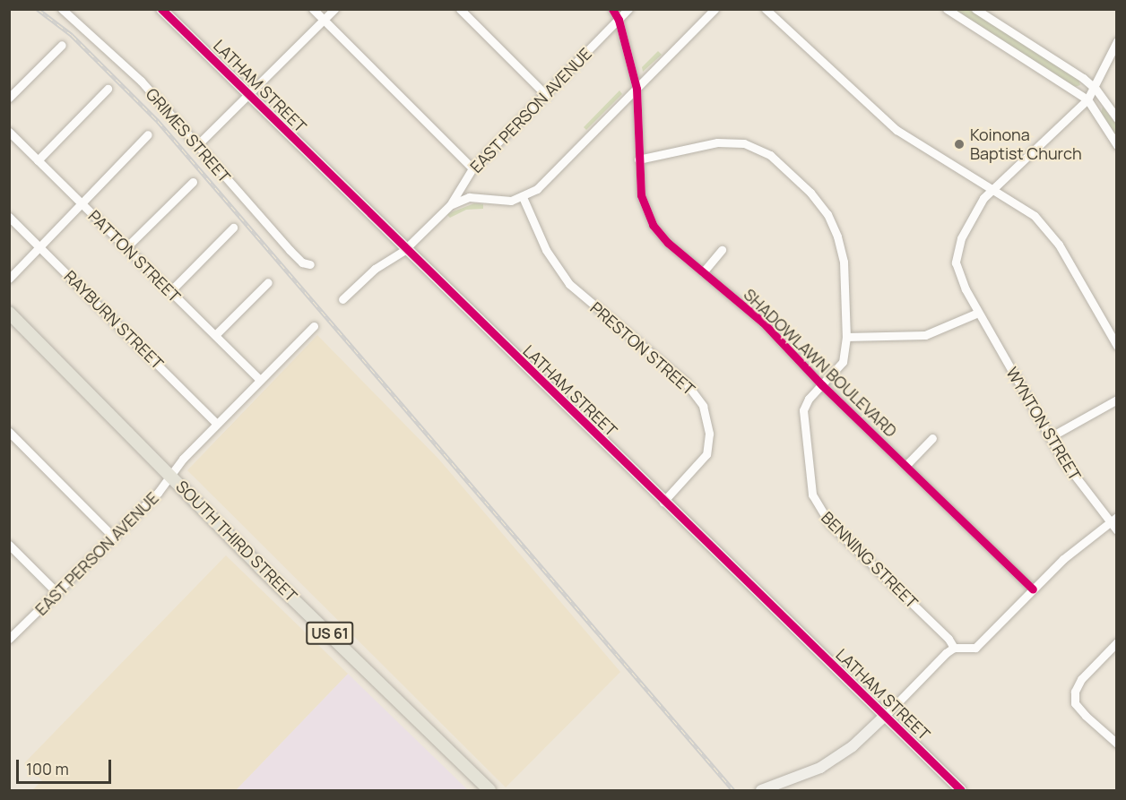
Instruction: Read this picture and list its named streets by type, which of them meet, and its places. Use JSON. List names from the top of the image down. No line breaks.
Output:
{"streets":{"main road":["SOUTH THIRD STREET","US 61"],"street":["LATHAM STREET","EAST PERSON AVENUE","GRIMES STREET","PATTON STREET","RAYBURN STREET","PRESTON STREET","SHADOWLAWN BOULEVARD","WYNTON STREET","BENNING STREET"]},"crossings":[["LATHAM STREET","EAST PERSON AVENUE"],["LATHAM STREET","PRESTON STREET"],["EAST PERSON AVENUE","PATTON STREET"],["EAST PERSON AVENUE","RAYBURN STREET"],["EAST PERSON AVENUE","SHADOWLAWN BOULEVARD"],["EAST PERSON AVENUE","SOUTH THIRD STREET"],["SHADOWLAWN BOULEVARD","BENNING STREET"]],"places":["Koinona Baptist Church"],"scale_bar":"100 m"}
